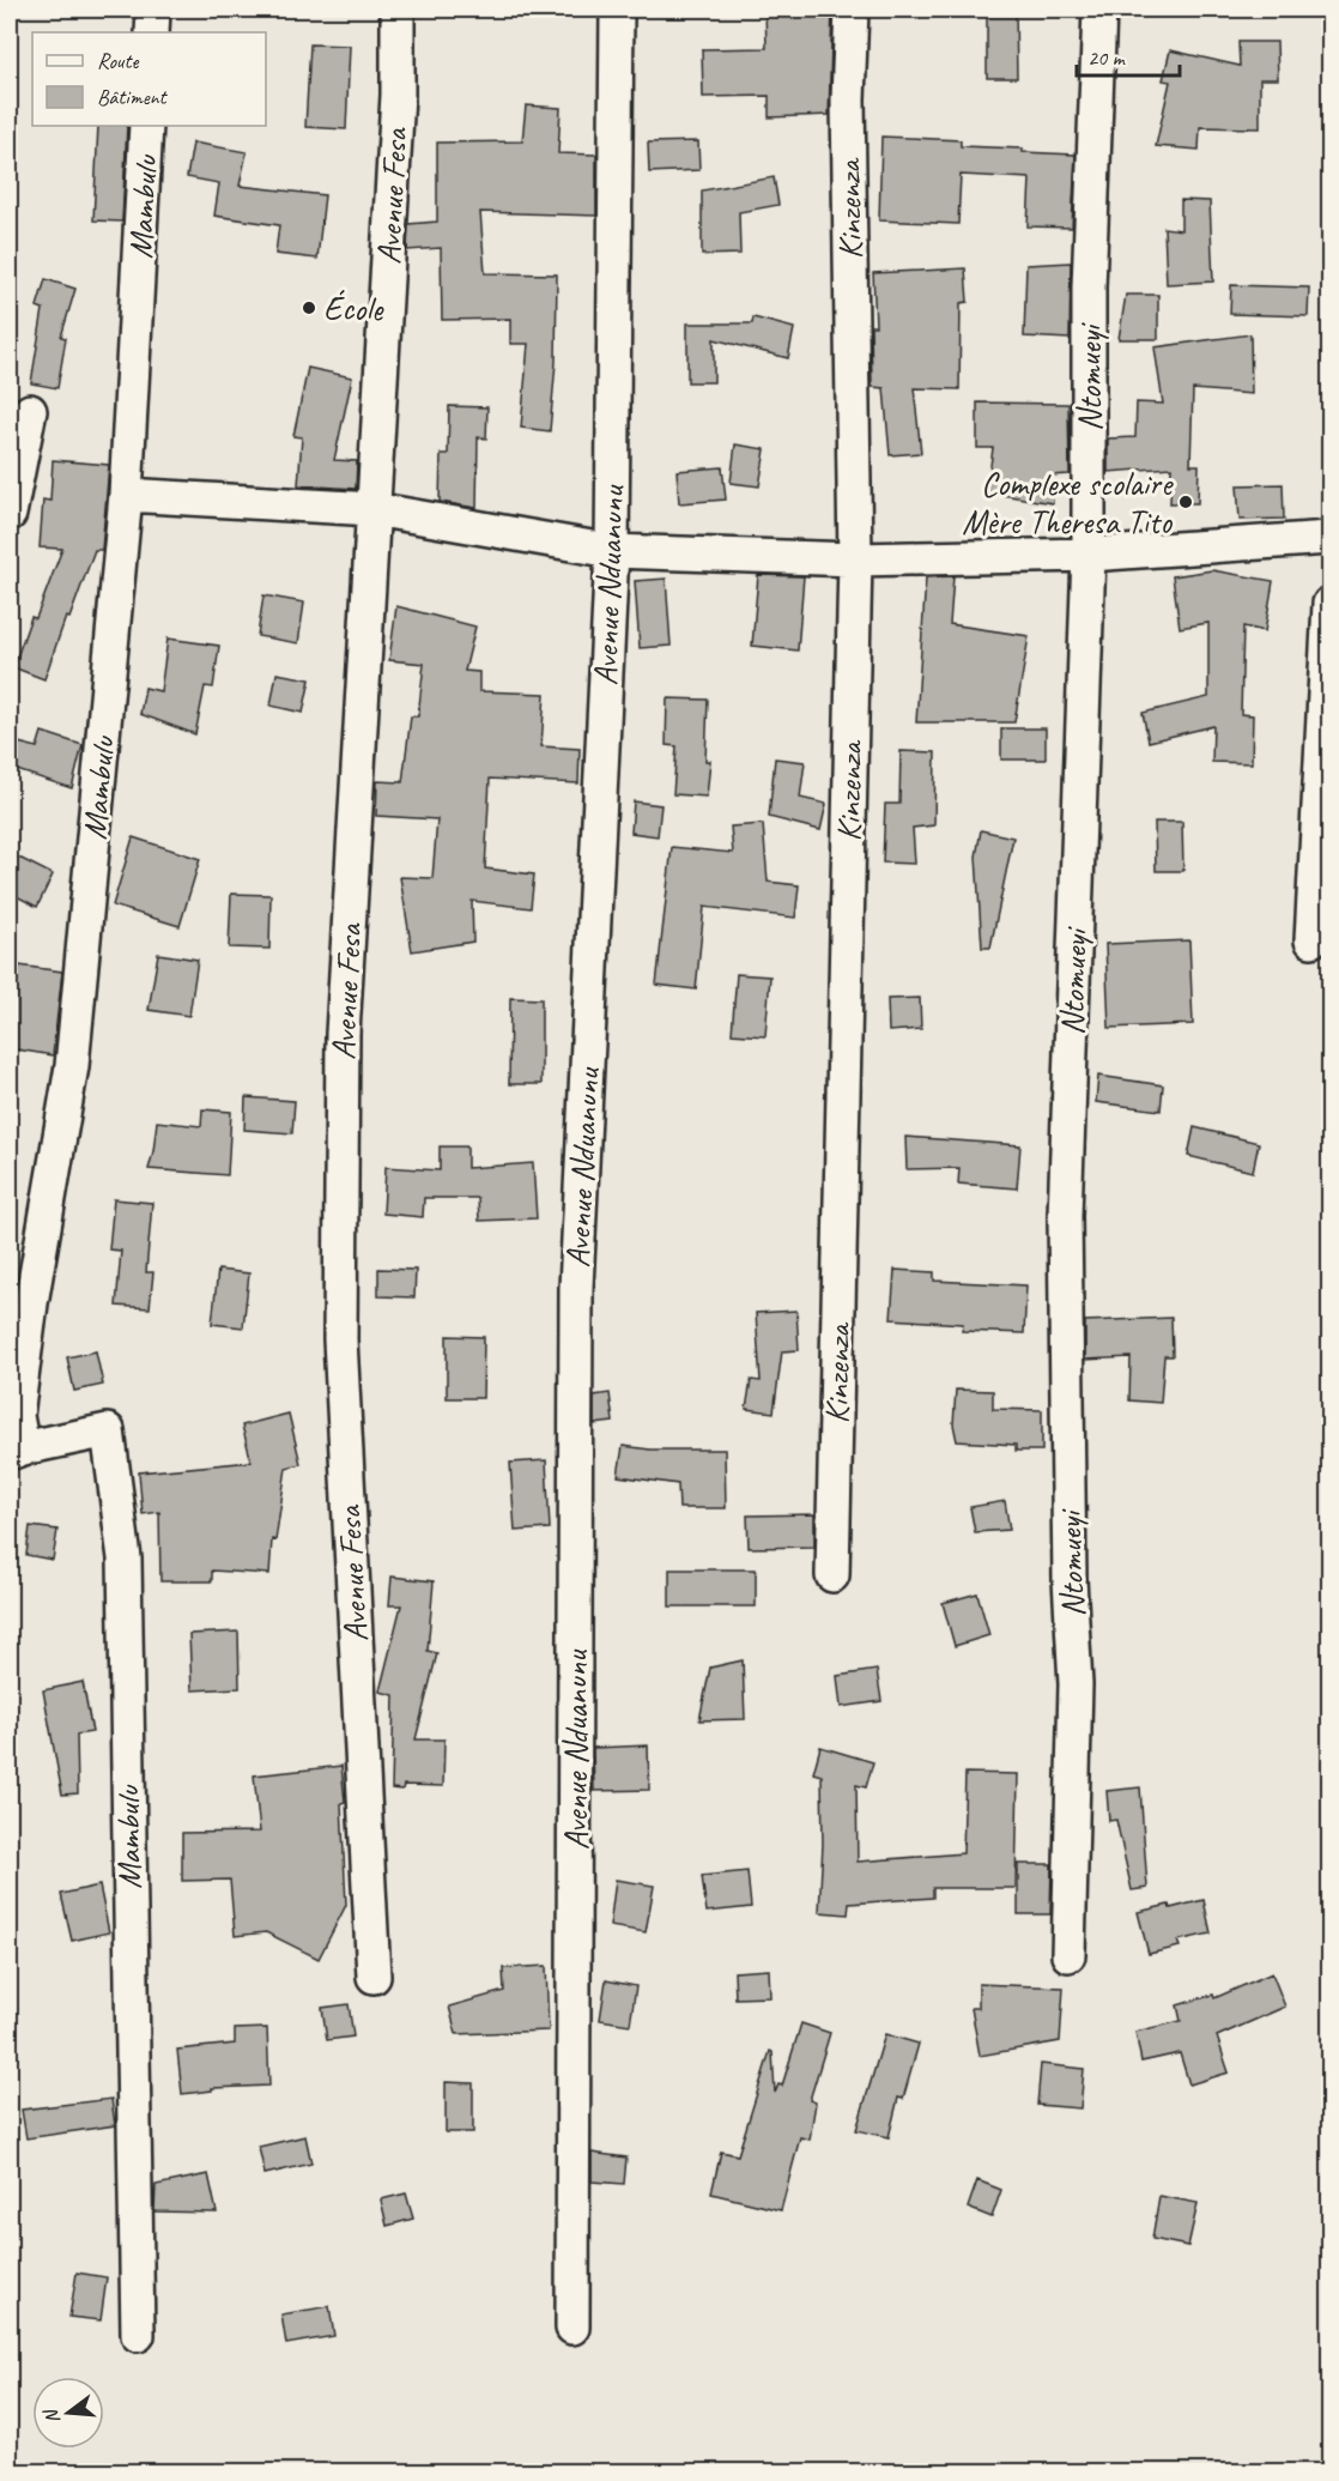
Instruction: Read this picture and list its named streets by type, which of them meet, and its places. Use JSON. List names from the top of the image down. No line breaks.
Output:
{"streets":{"street":["Avenue Fesa","Mambulu","Kinzenza","Ntomueyi","Avenue Nduanunu"]},"places":["École","Complexe scolaire Mère Theresa Tito"],"legend":["Route","Bâtiment"],"scale_bar":"20 m","north":"left"}
